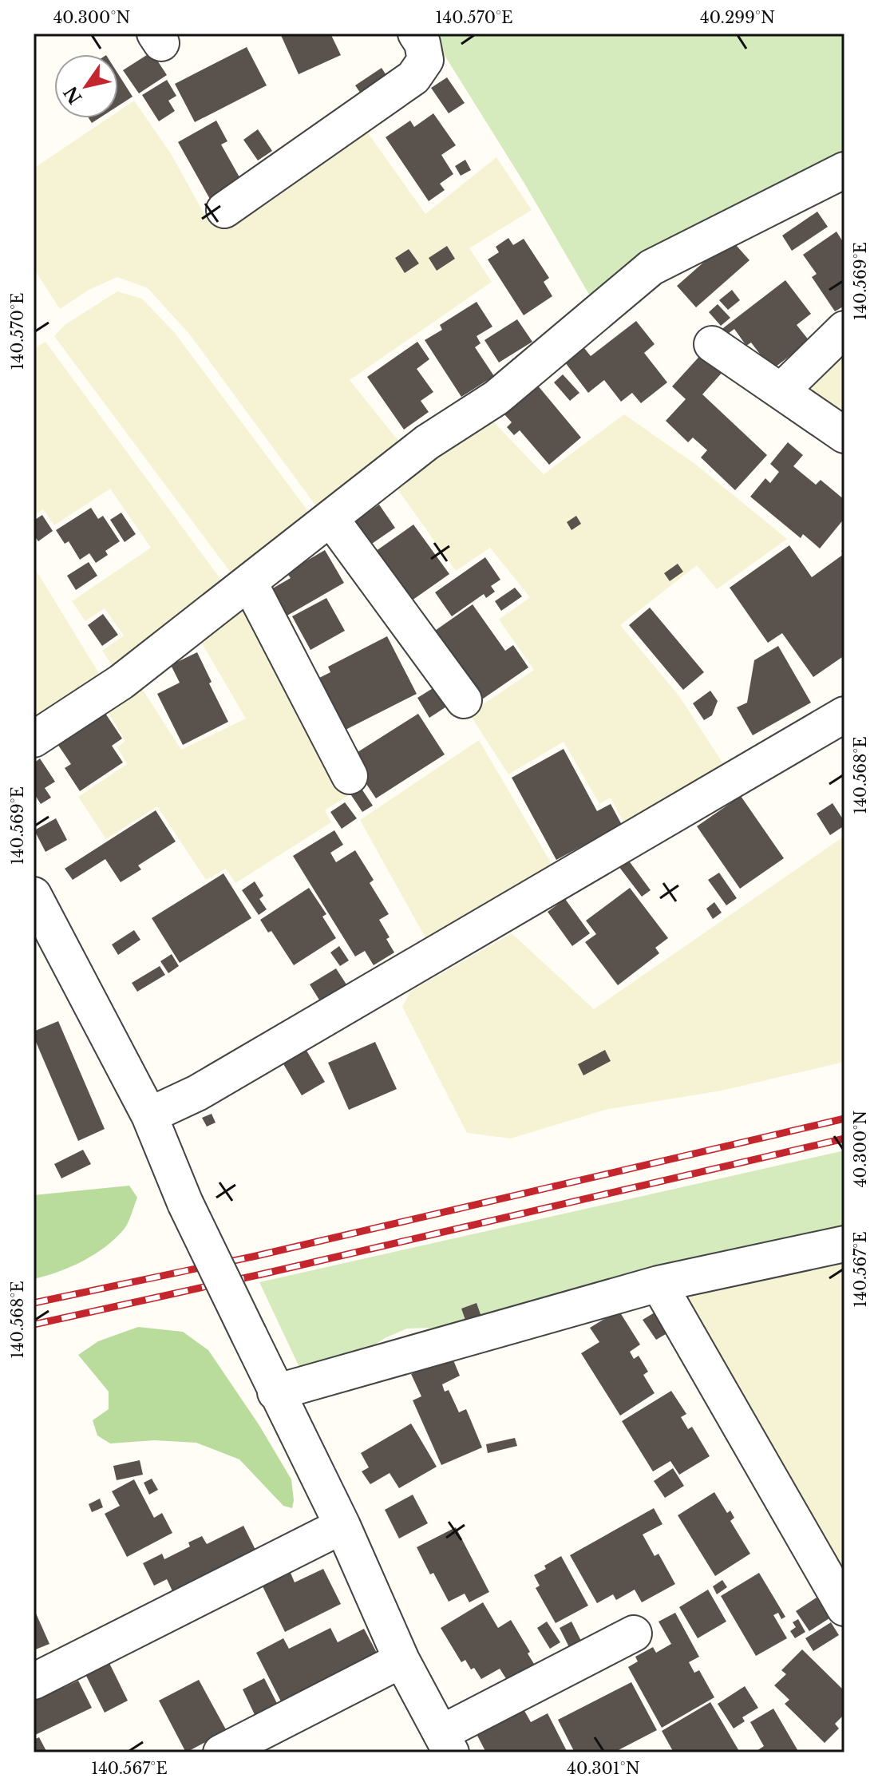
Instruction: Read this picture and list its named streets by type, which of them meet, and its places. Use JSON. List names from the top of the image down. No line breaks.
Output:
{"north":"bottom left","coordinates":["40.300°N","140.570°E","40.299°N","140.569°E","140.568°E","140.567°E","40.301°N"]}
